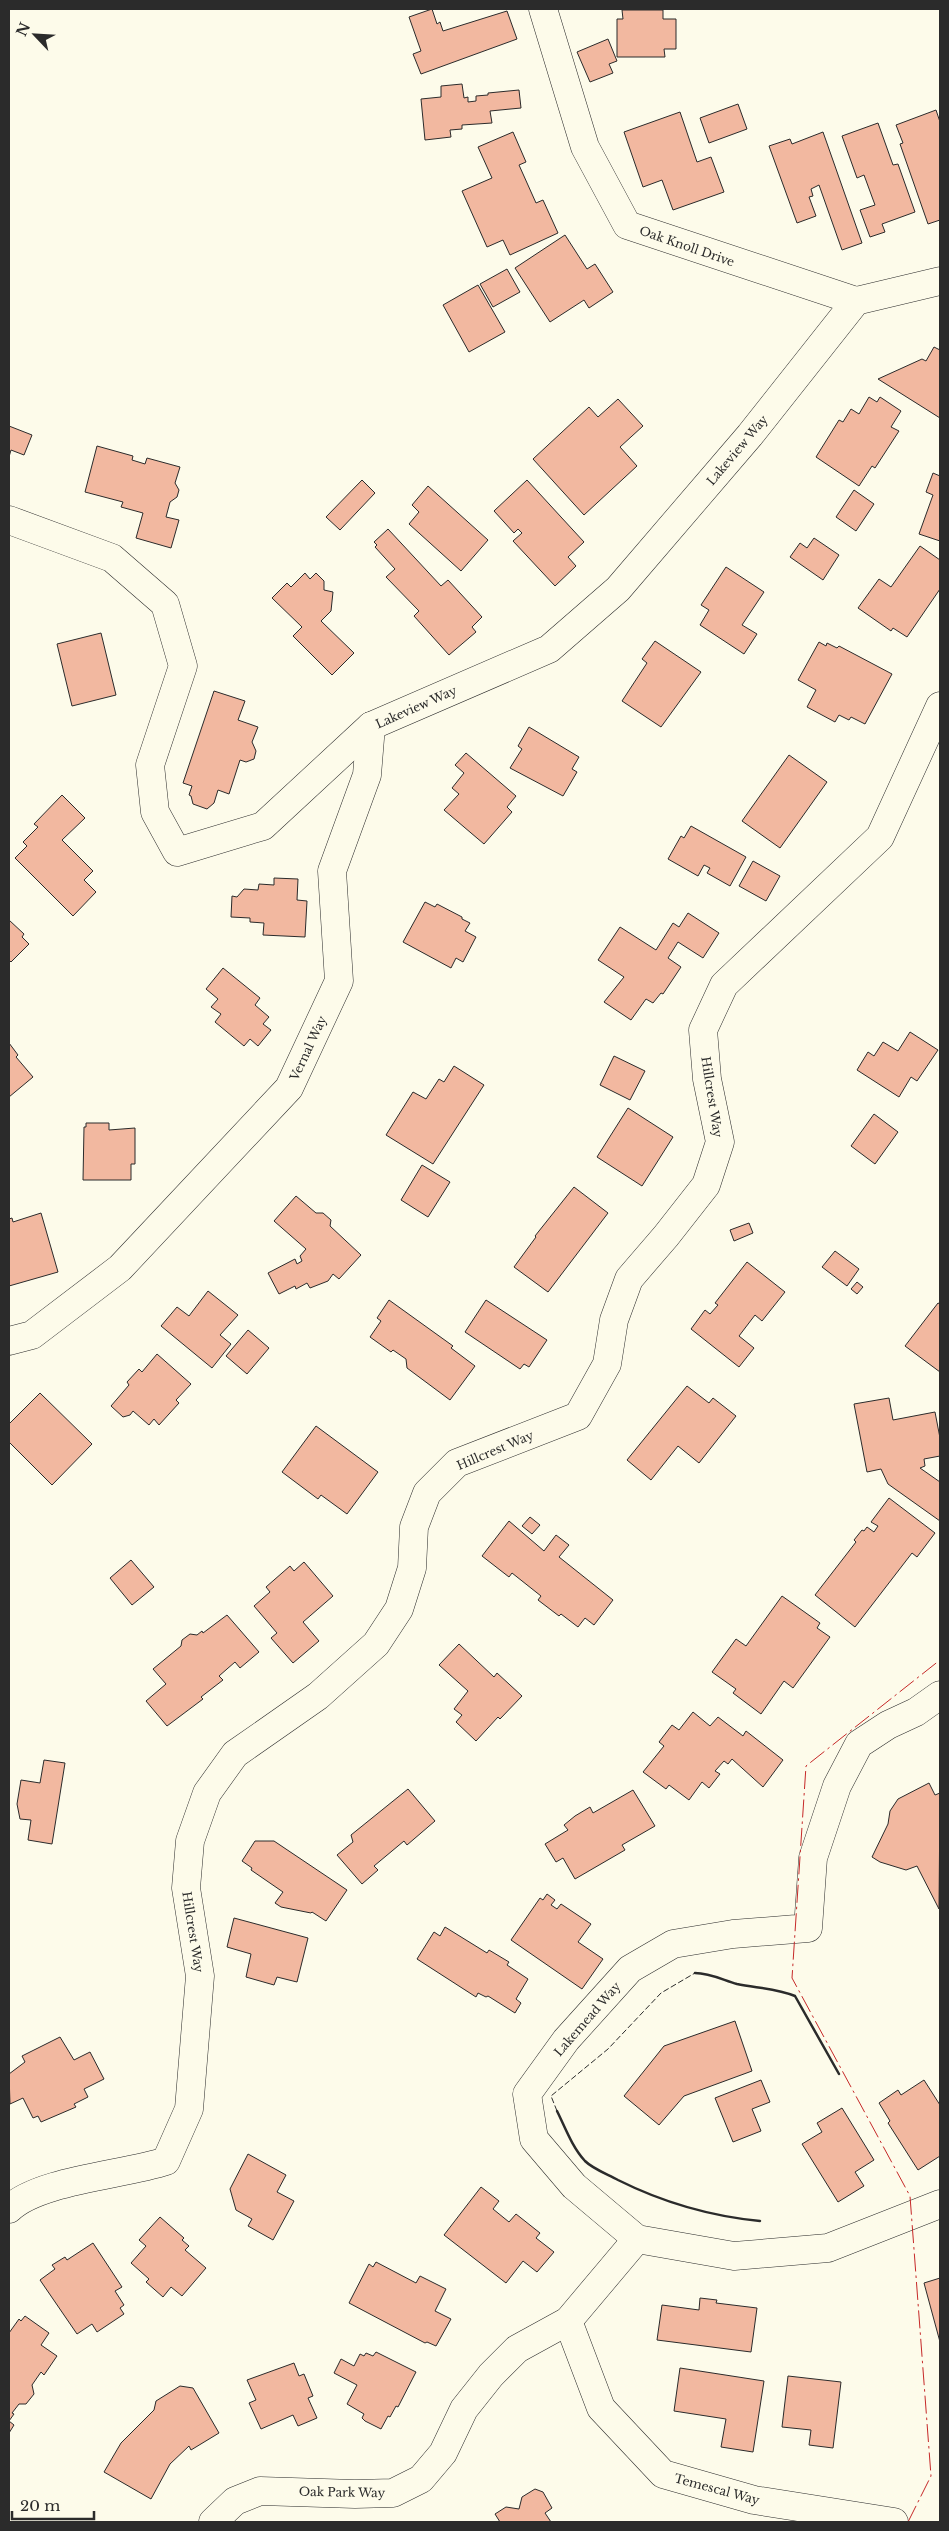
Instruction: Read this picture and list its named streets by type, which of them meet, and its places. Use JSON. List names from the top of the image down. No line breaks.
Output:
{"streets":{"street":["Oak Knoll Drive","Lakeview Way","Vernal Way","Hillcrest Way","Lakemead Way","Temescal Way","Oak Park Way"]},"crossings":[["Oak Knoll Drive","Lakeview Way"],["Lakeview Way","Vernal Way"],["Lakemead Way","Oak Park Way"],["Temescal Way","Oak Park Way"]],"scale_bar":"20 m","north":"top left"}
